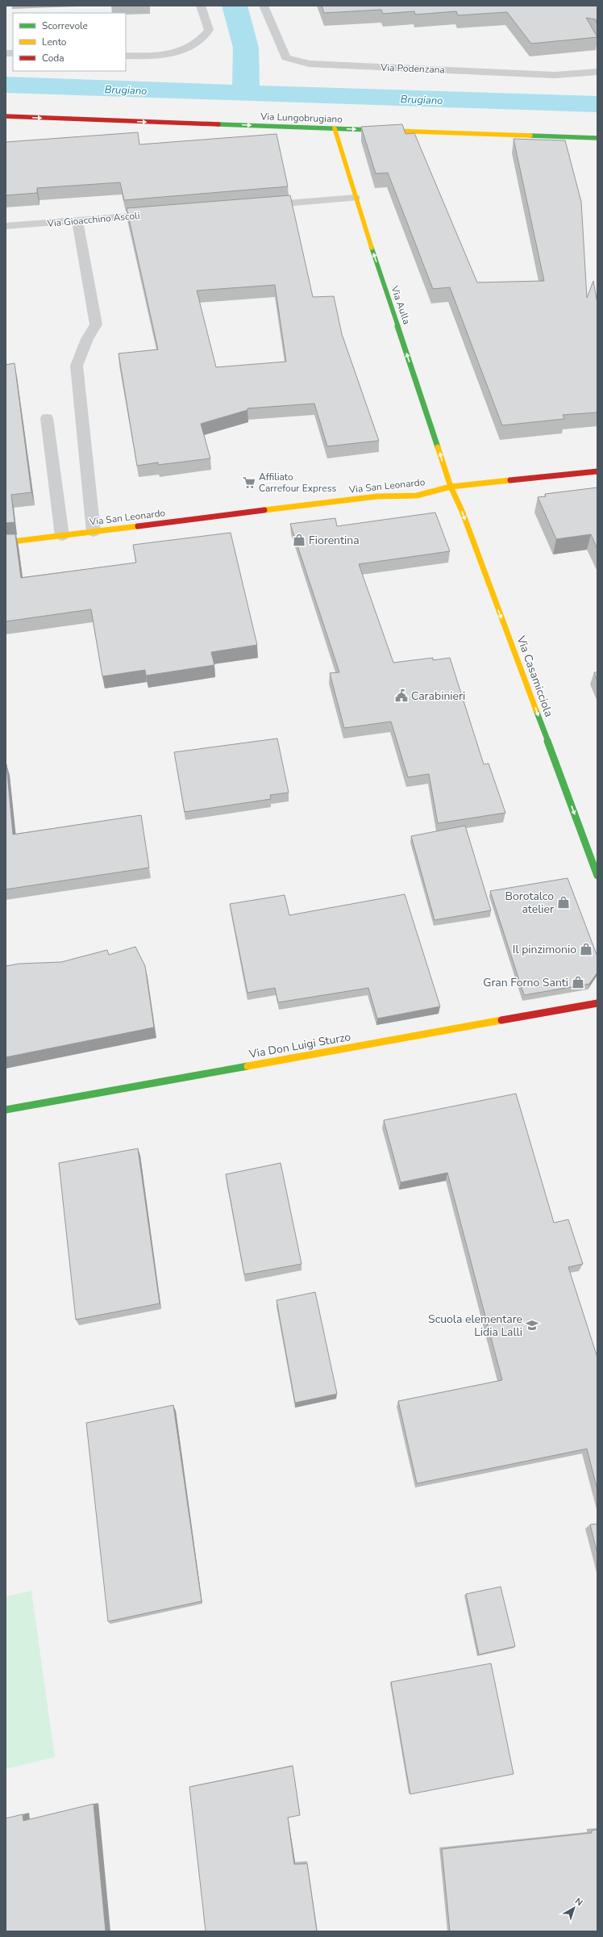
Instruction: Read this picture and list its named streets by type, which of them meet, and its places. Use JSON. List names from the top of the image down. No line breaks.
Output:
{"streets":{"street":["Via Podenzana","Via Lungobrugiano","Via Gioacchino Ascoli","Via Aulla","Via San Leonardo","Via Casamicciola","Via Don Luigi Sturzo"]},"crossings":[["Via Lungobrugiano","Via Aulla"],["Via Aulla","Via San Leonardo"],["Via Aulla","Via Casamicciola"],["Via San Leonardo","Via Casamicciola"]],"one_way":["Via Lungobrugiano","Via Aulla","Via Casamicciola"],"water":["Brugiano"],"places":{"supermarket":["Affiliato Carrefour Express"],"shop":["Fiorentina","Borotalco atelier","Il pinzimonio","Gran Forno Santi"],"public building":["Carabinieri"],"school or university":["Scuola elementare Lidia Lalli"]},"legend":["Scorrevole","Lento","Coda"],"north":"top right"}
